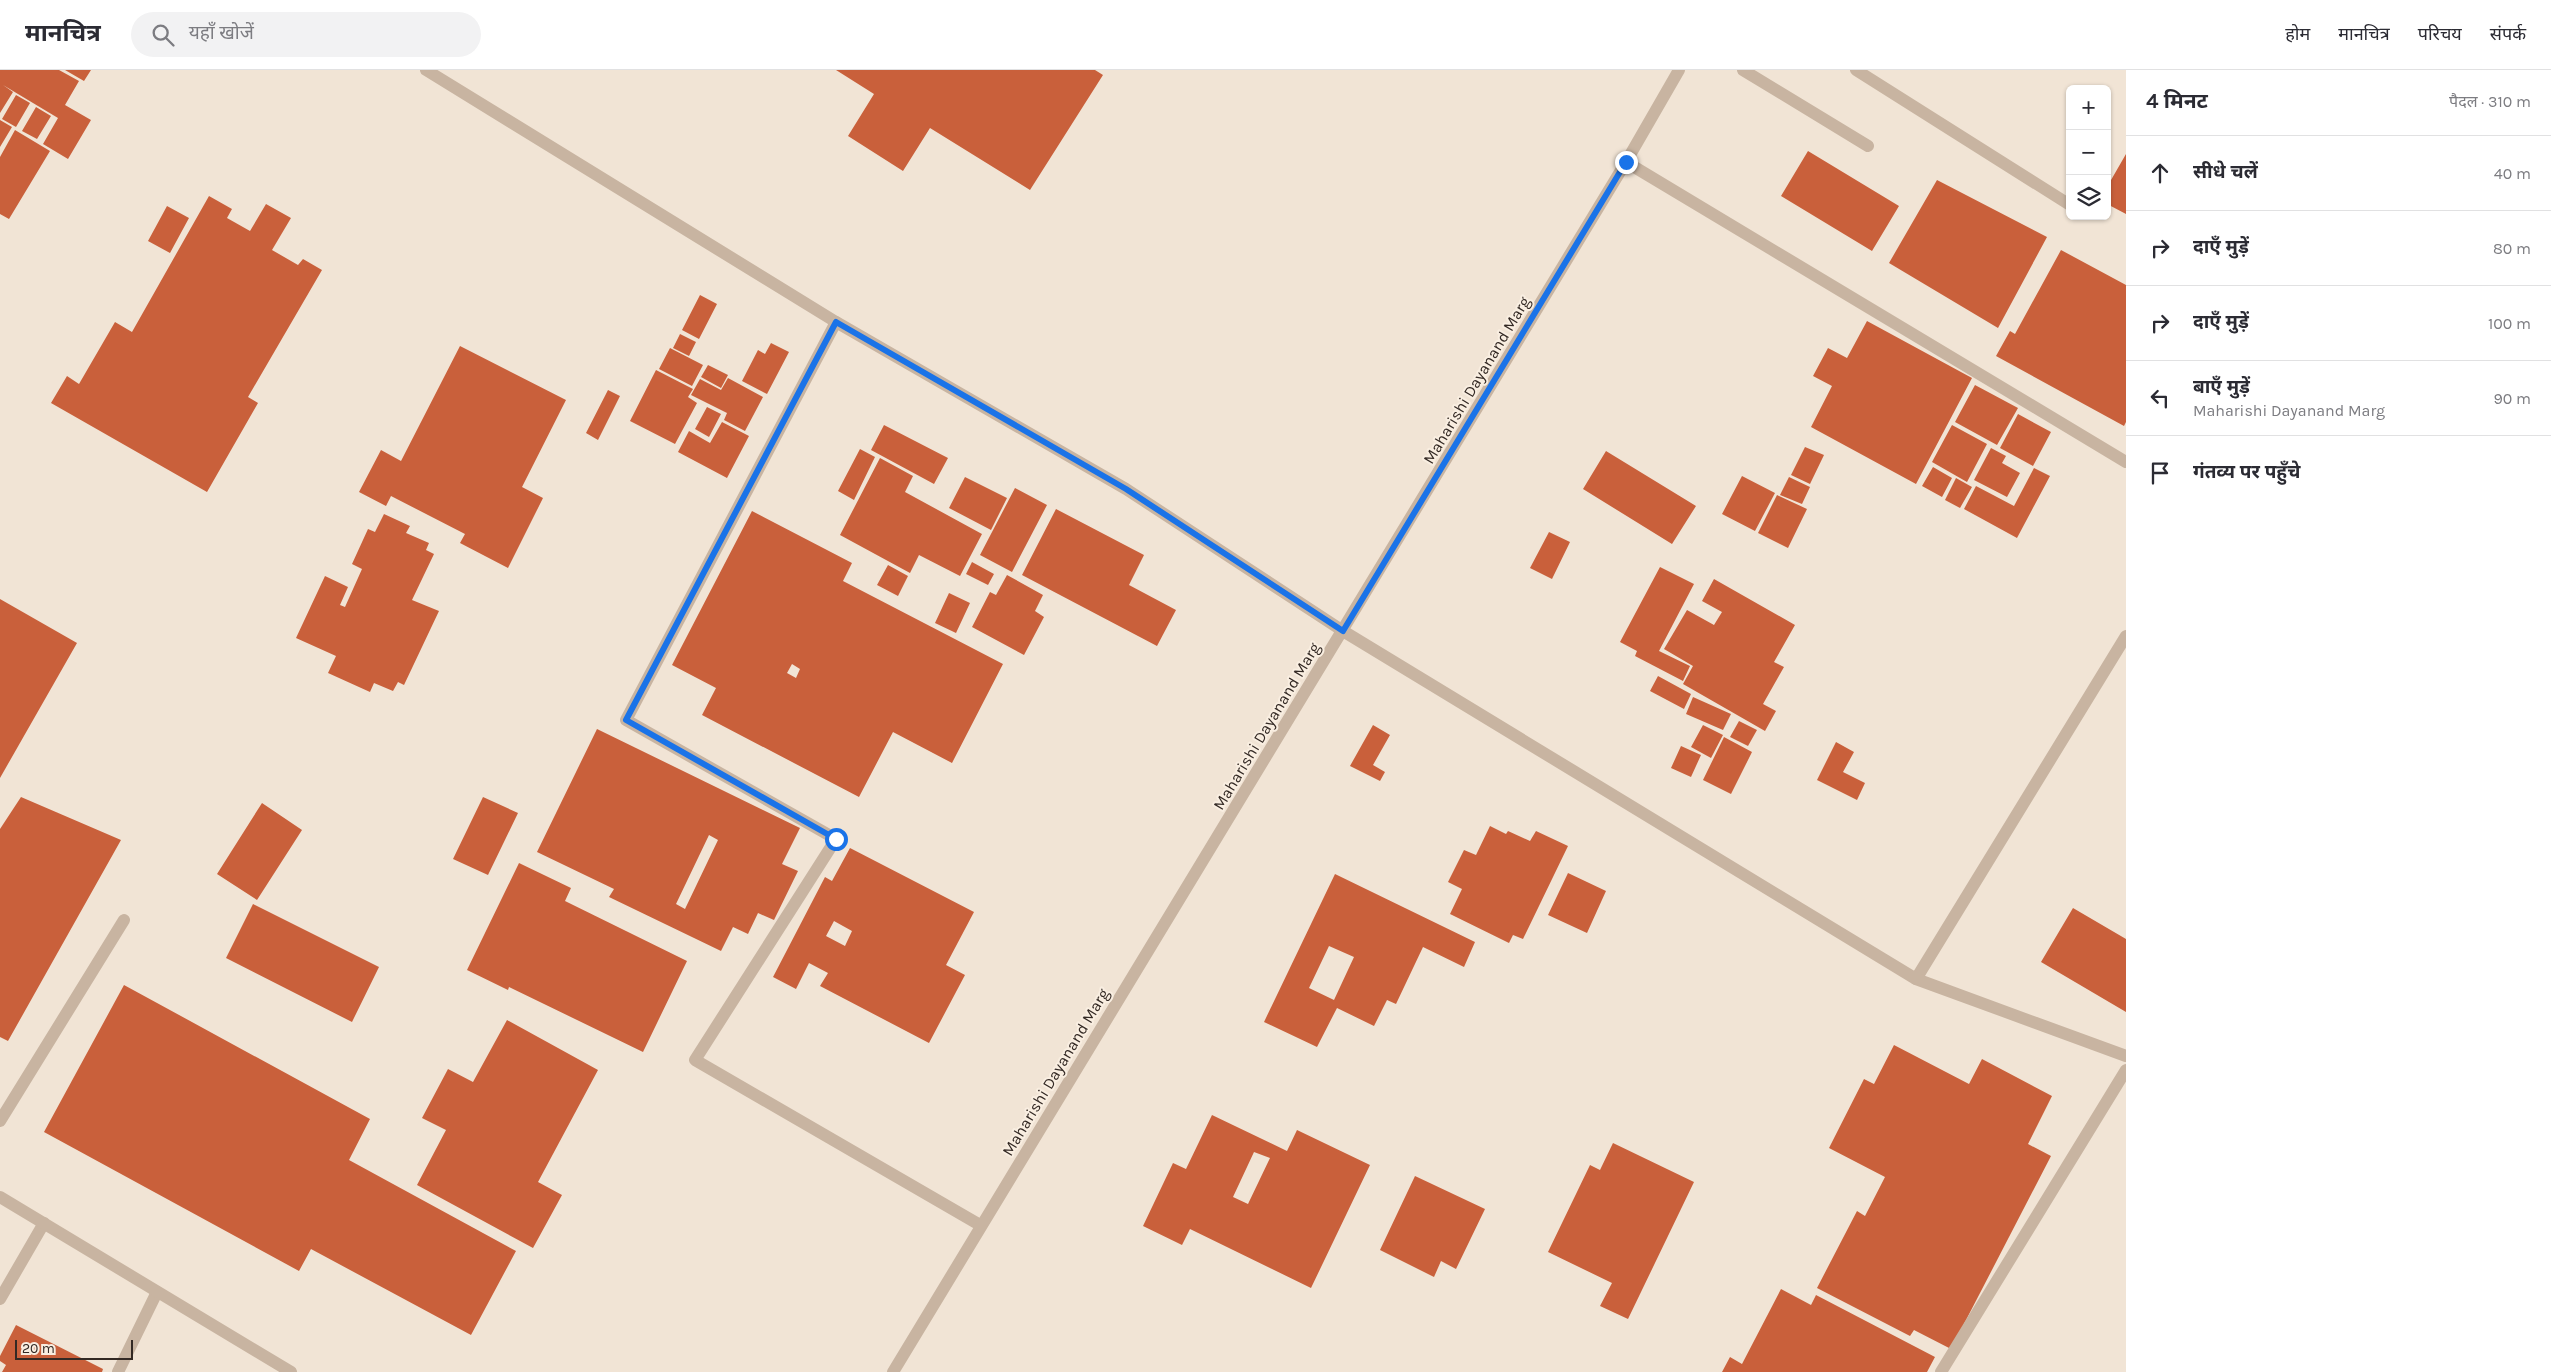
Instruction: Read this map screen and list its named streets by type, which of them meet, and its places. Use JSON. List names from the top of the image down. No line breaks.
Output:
{"streets":{"street":["Maharishi Dayanand Marg"]},"scale_bar":"20 m","page":{"header":"मानचित्र","search":"यहाँ खोजें","nav":["होम","मानचित्र","परिचय","संपर्क"],"heading":["4 मिनट","पैदल · 310 m"],"map_buttons":["+","−"],"list":[["सीधे चलें","40 m"],["दाएँ मुड़ें","80 m"],["दाएँ मुड़ें","100 m"],["बाएँ मुड़ें","Maharishi Dayanand Marg","90 m"],"गंतव्य पर पहुँचे"],"scale":"20 m"}}
